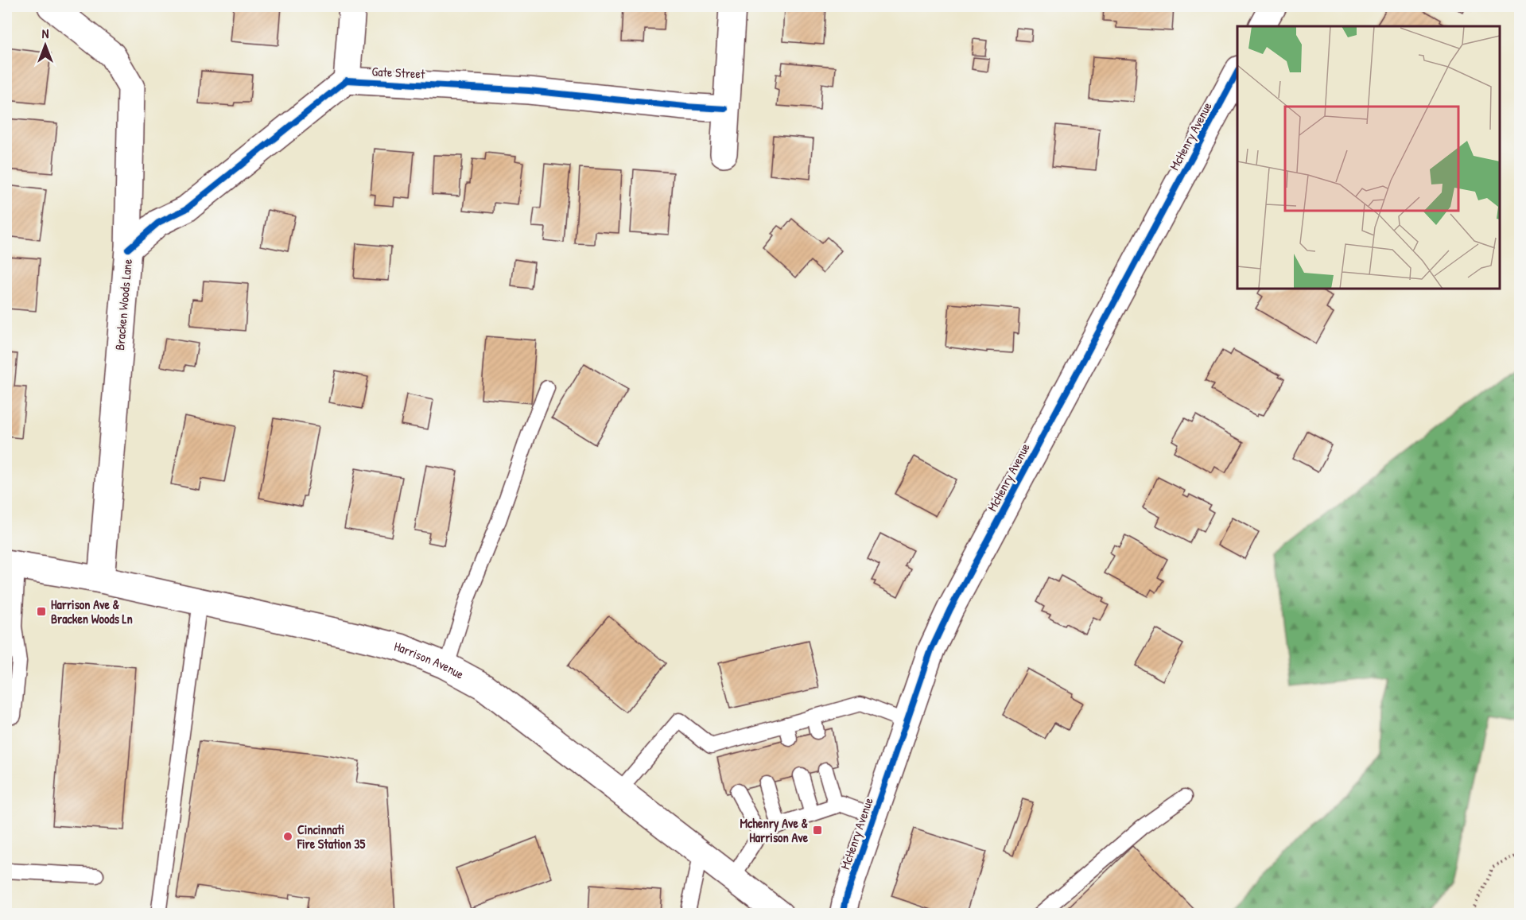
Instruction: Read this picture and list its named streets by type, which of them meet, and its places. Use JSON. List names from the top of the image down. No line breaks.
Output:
{"streets":{"street":["Gate Street","McHenry Avenue","Bracken Woods Lane","Harrison Avenue"]},"crossings":[["Bracken Woods Lane","Harrison Avenue"]],"places":{"transit":["Harrison Ave & Bracken Woods Ln","Mchenry Ave & Harrison Ave"],"other":["Cincinnati Fire Station 35"]},"north":"top"}
